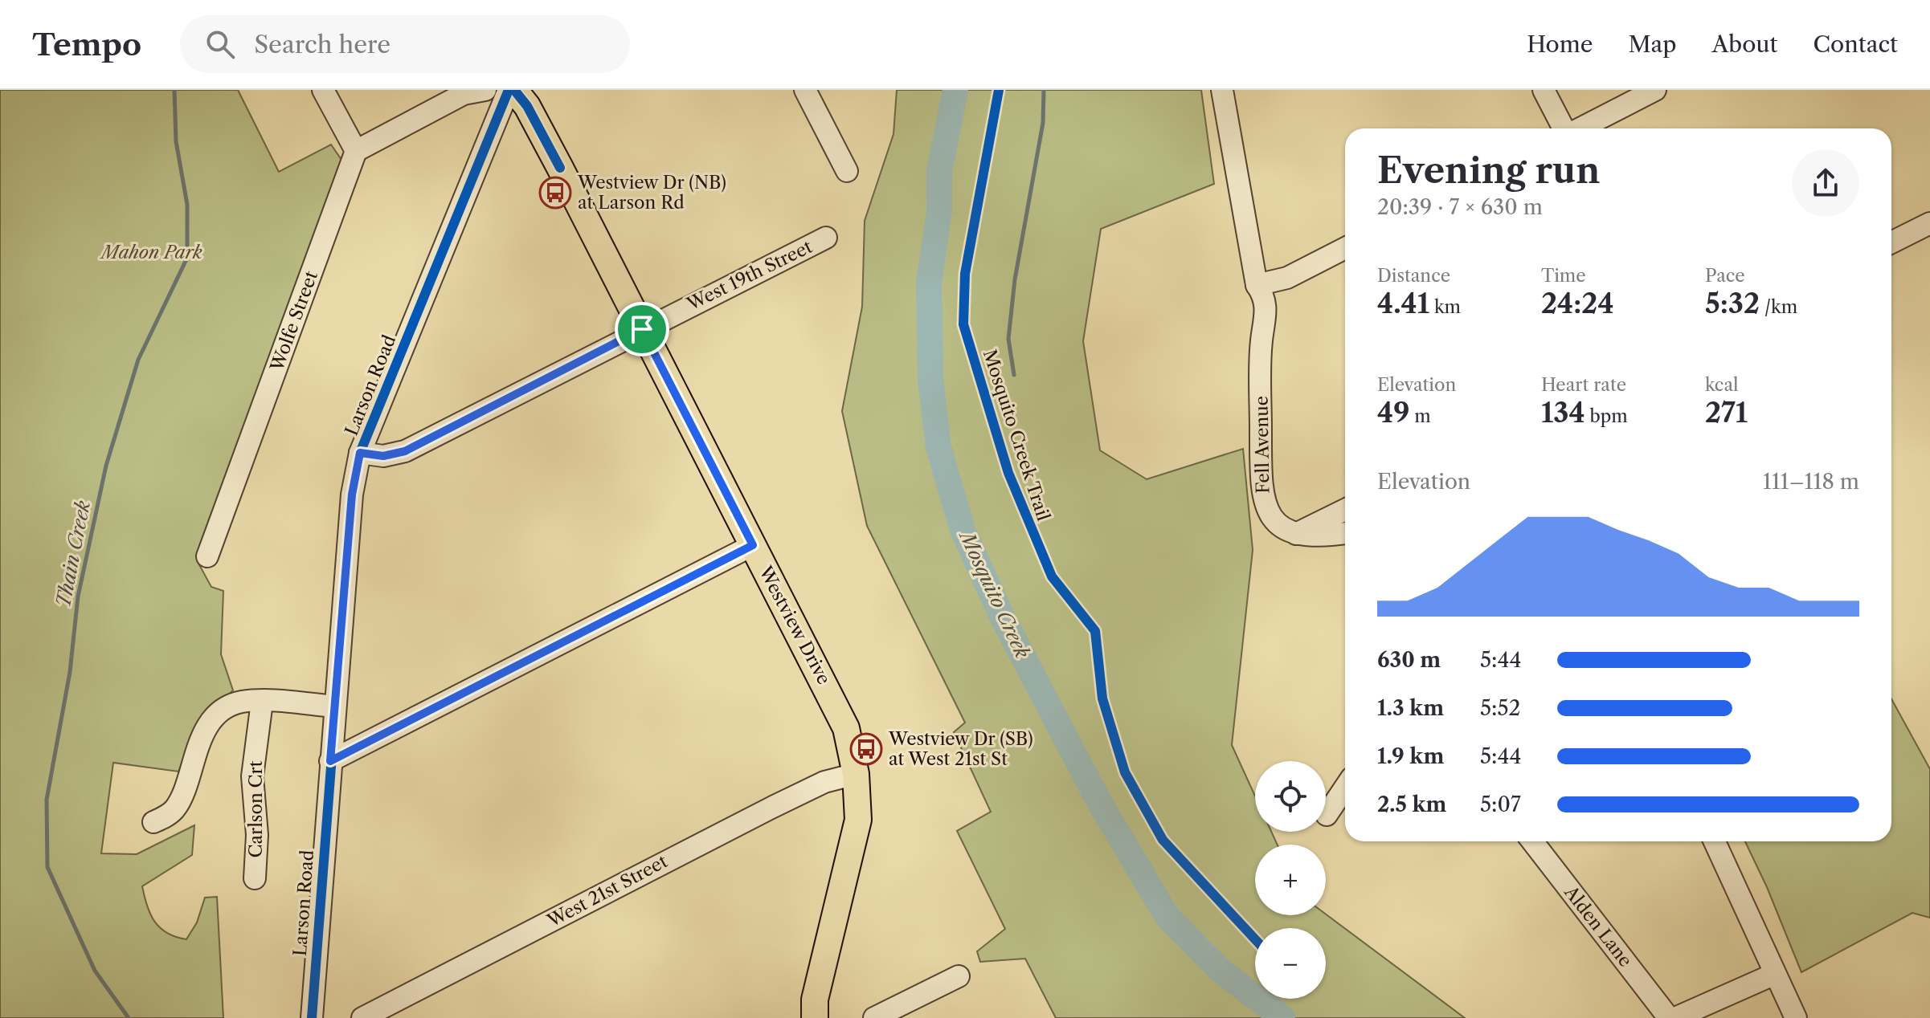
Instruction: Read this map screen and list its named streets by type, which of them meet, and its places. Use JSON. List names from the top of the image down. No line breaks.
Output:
{"streets":{"main road":["Westview Drive"],"street":["West 19th Street","Wolfe Street","Larson Road","Fell Avenue","Carlson Crt","West 21st Street","Alden Lane"],"cycle path":["Mosquito Creek Trail"]},"crossings":[["West 19th Street","Larson Road"],["West 19th Street","Westview Drive"],["Westview Drive","West 21st Street"]],"water":["Thain Creek","Mosquito Creek"],"parks":["Mahon Park"],"places":{"bus stop":["Westview Dr (NB) at Larson Rd","Westview Dr (SB) at West 21st St"]},"page":{"header":"Tempo","search":"Search here","nav":["Home","Map","About","Contact"],"heading":["Evening run","20:39 · 7 × 630 m"],"stats":[["Distance","4.41 km"],["Time","24:24"],["Pace","5:32 /km"],["Elevation","49 m"],["Heart rate","134 bpm"],["kcal","271"]],"chart":["Elevation","111–118 m"],"list":[{"name":"630 m","note":"5:44"},{"name":"1.3 km","note":"5:52"},{"name":"1.9 km","note":"5:44"},{"name":"2.5 km","note":"5:07"}],"map_buttons":["+","−"]}}
